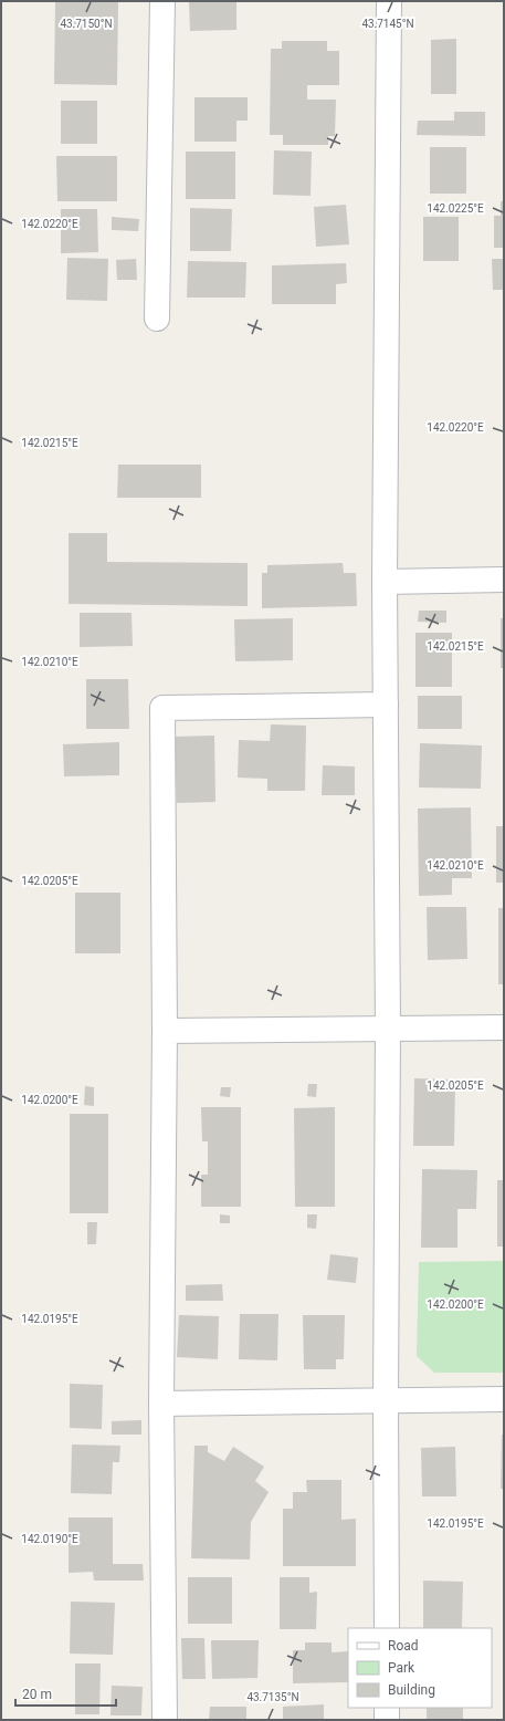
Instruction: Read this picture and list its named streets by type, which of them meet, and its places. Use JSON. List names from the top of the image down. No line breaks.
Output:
{"legend":["Road","Park","Building"],"scale_bar":"20 m","coordinates":["43.7150°N","43.7145°N","142.0225°E","142.0220°E","142.0215°E","142.0210°E","142.0205°E","142.0200°E","142.0195°E","142.0190°E","43.7135°N"]}
